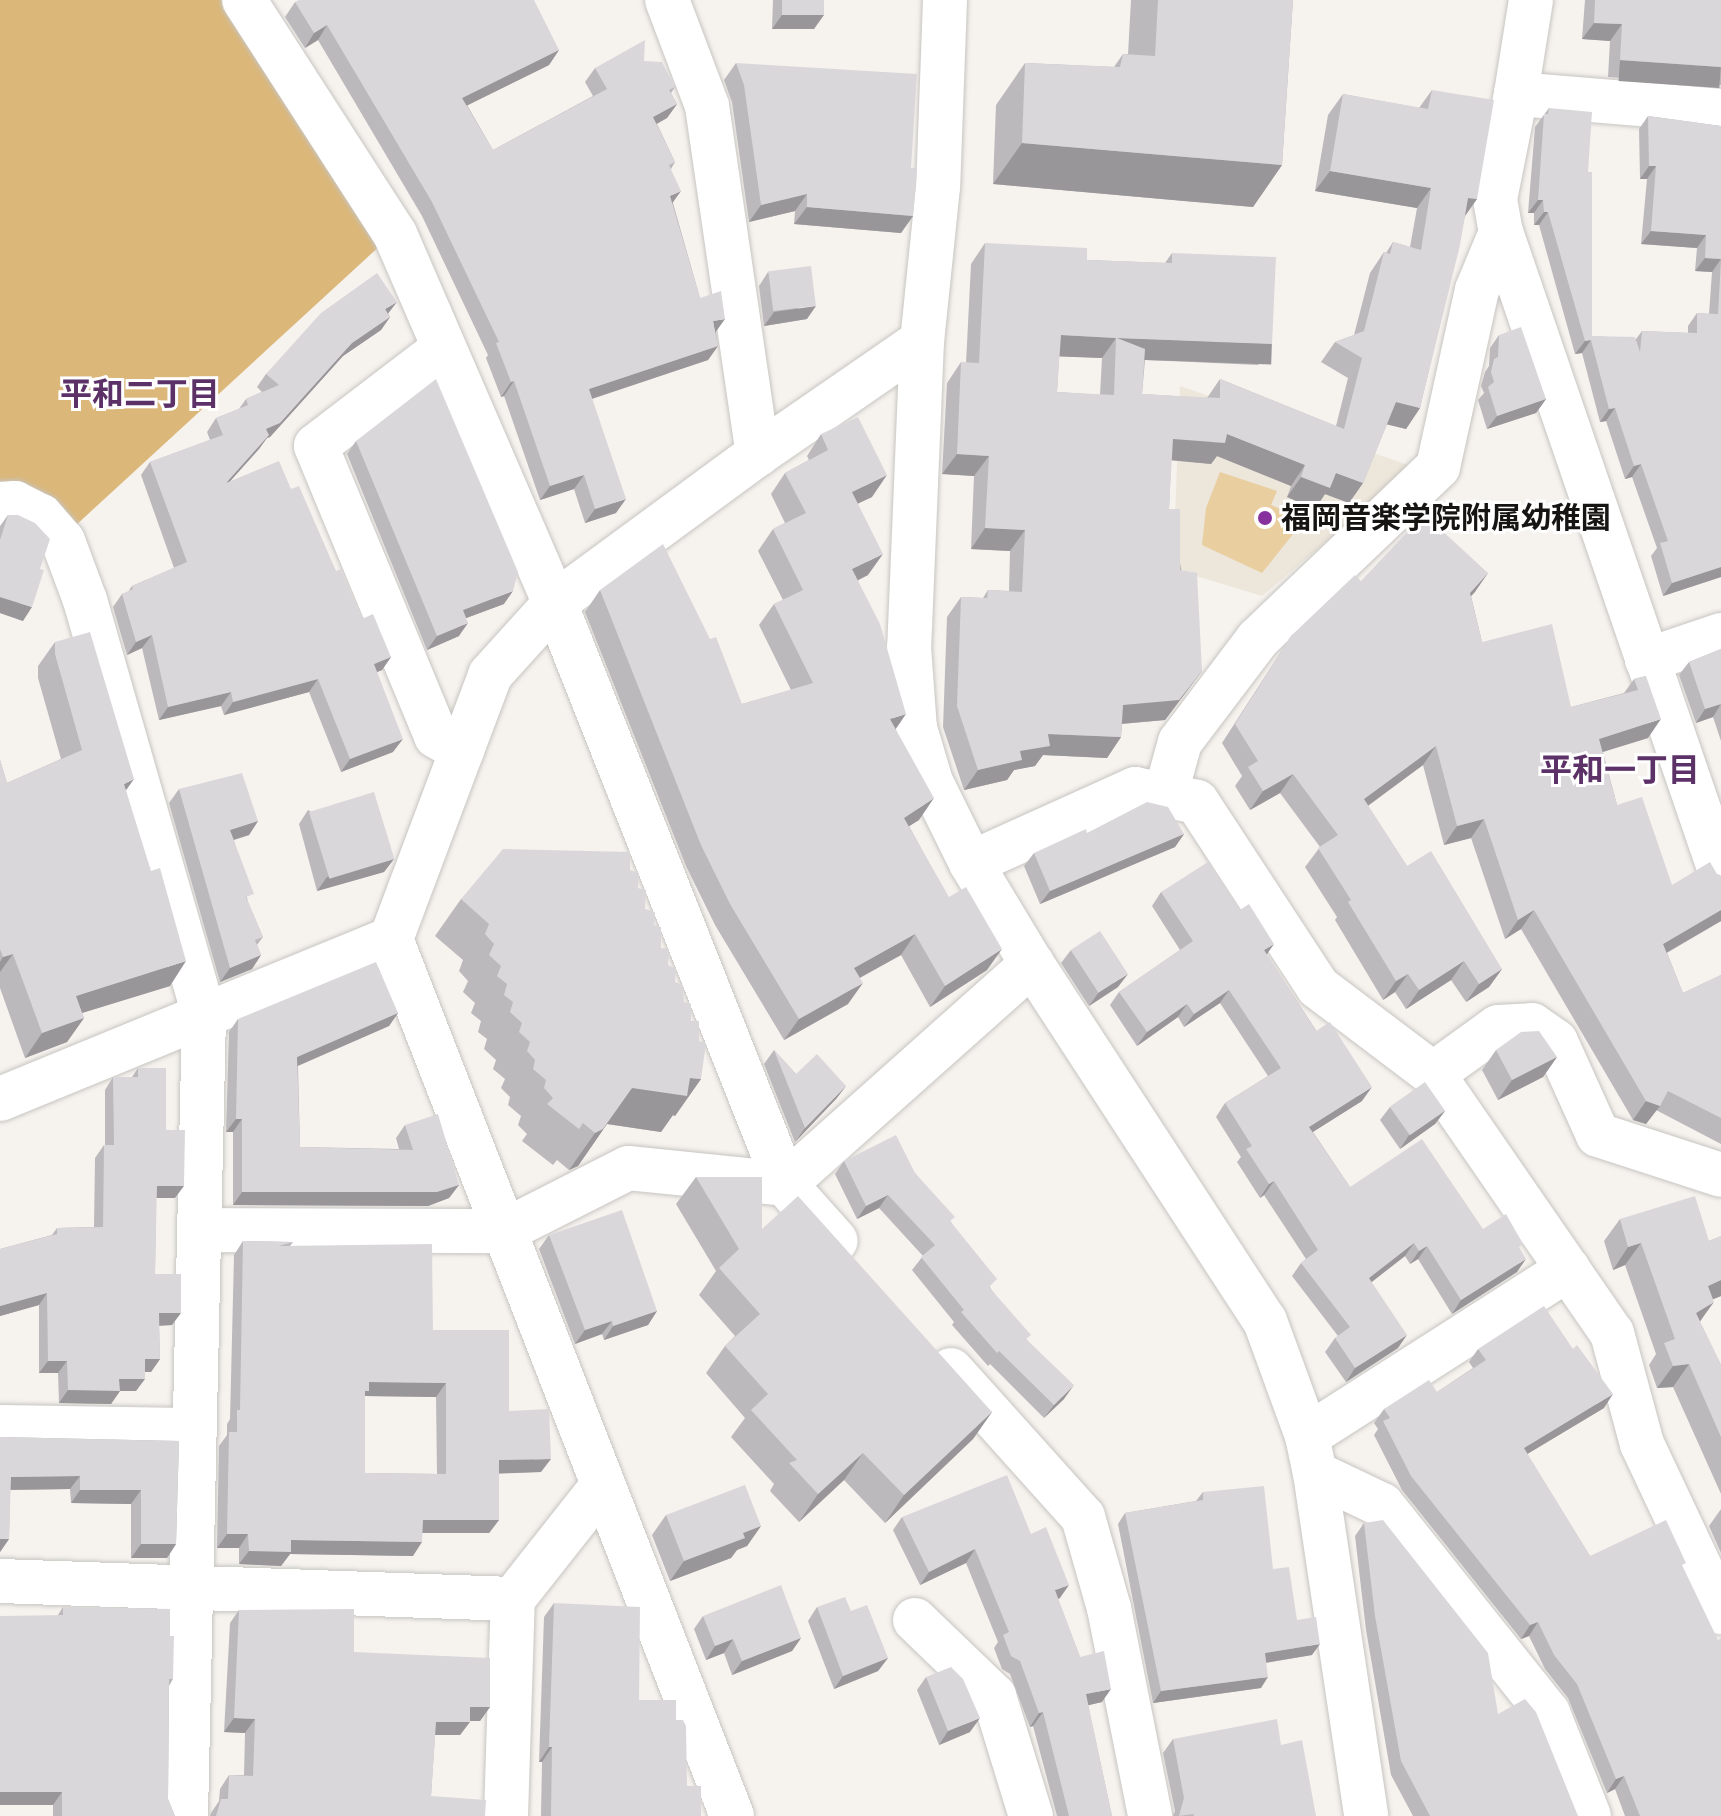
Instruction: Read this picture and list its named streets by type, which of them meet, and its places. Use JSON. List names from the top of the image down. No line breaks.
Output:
{"districts":["平和二丁目","平和一丁目"],"places":["福岡音楽学院附属幼稚園"]}
